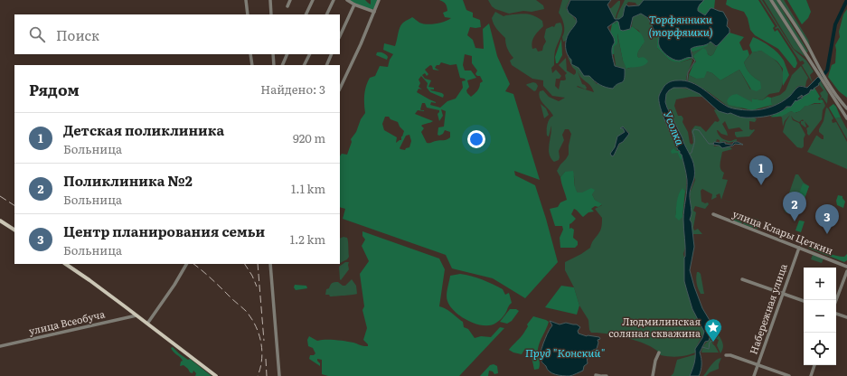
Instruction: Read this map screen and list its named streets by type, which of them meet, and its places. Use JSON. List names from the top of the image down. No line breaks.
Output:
{"streets":{"main road":["улица Всеобуча"],"street":["улица Клары Цеткин","Набережная улица"]},"crossings":[["улица Клары Цеткин","Набережная улица"]],"water":["Торфянники (торфяшки)","Усолка","Пруд \"Конский\""],"places":{"place":["Людмилинская соляная скважина"]},"page":{"search":"Поиск","heading":["Рядом","Найдено: 3"],"list":[{"mark":"1","name":"Детская поликлиника","note":"Больница","value":"920 m"},{"mark":"2","name":"Поликлиника №2","note":"Больница","value":"1.1 km"},{"mark":"3","name":"Центр планирования семьи","note":"Больница","value":"1.2 km"}],"pins":["1","2","3"],"map_buttons":["+","−"]}}
